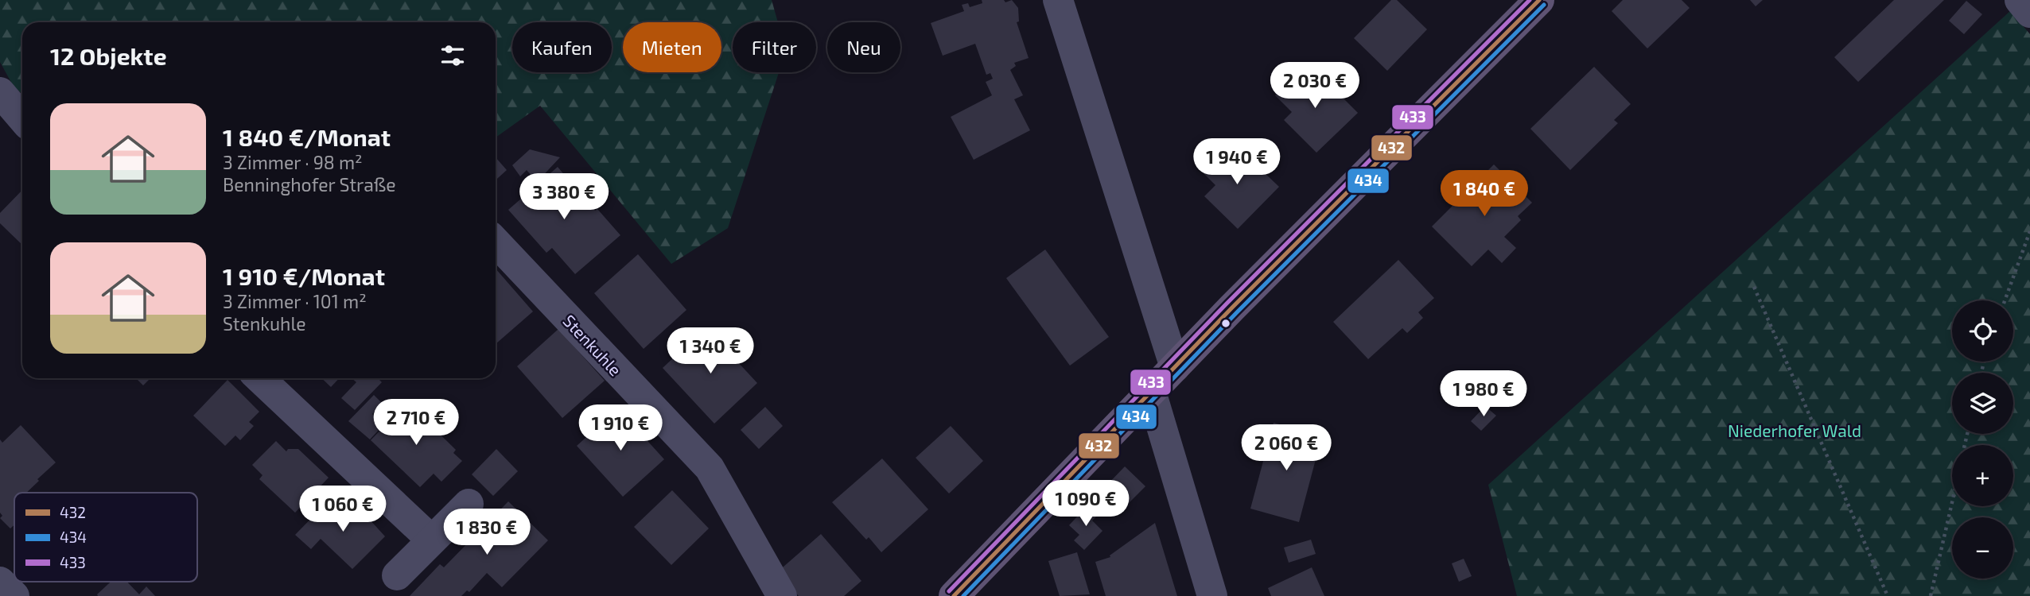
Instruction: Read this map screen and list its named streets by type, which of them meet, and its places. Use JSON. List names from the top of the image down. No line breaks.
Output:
{"streets":{"street":["Stenkuhle"]},"parks":["Niederhofer Wald"],"lines":["transit line 432","transit line 433","transit line 434"],"legend":["432","434","433"],"page":{"chip":["Kaufen","Mieten","Filter","Neu"],"heading":"12 Objekte","price":["2 030 €","1 940 €","1 840 €","3 380 €","1 340 €","1 980 €","2 710 €","1 910 €","2 060 €","1 090 €","1 060 €","1 830 €"],"list":[{"name":"1 840 €/Monat","note":"3 Zimmer · 98 m² · Benninghofer Straße"},{"name":"1 910 €/Monat","note":"3 Zimmer · 101 m² · Stenkuhle"}],"map_buttons":["+","−"]}}
